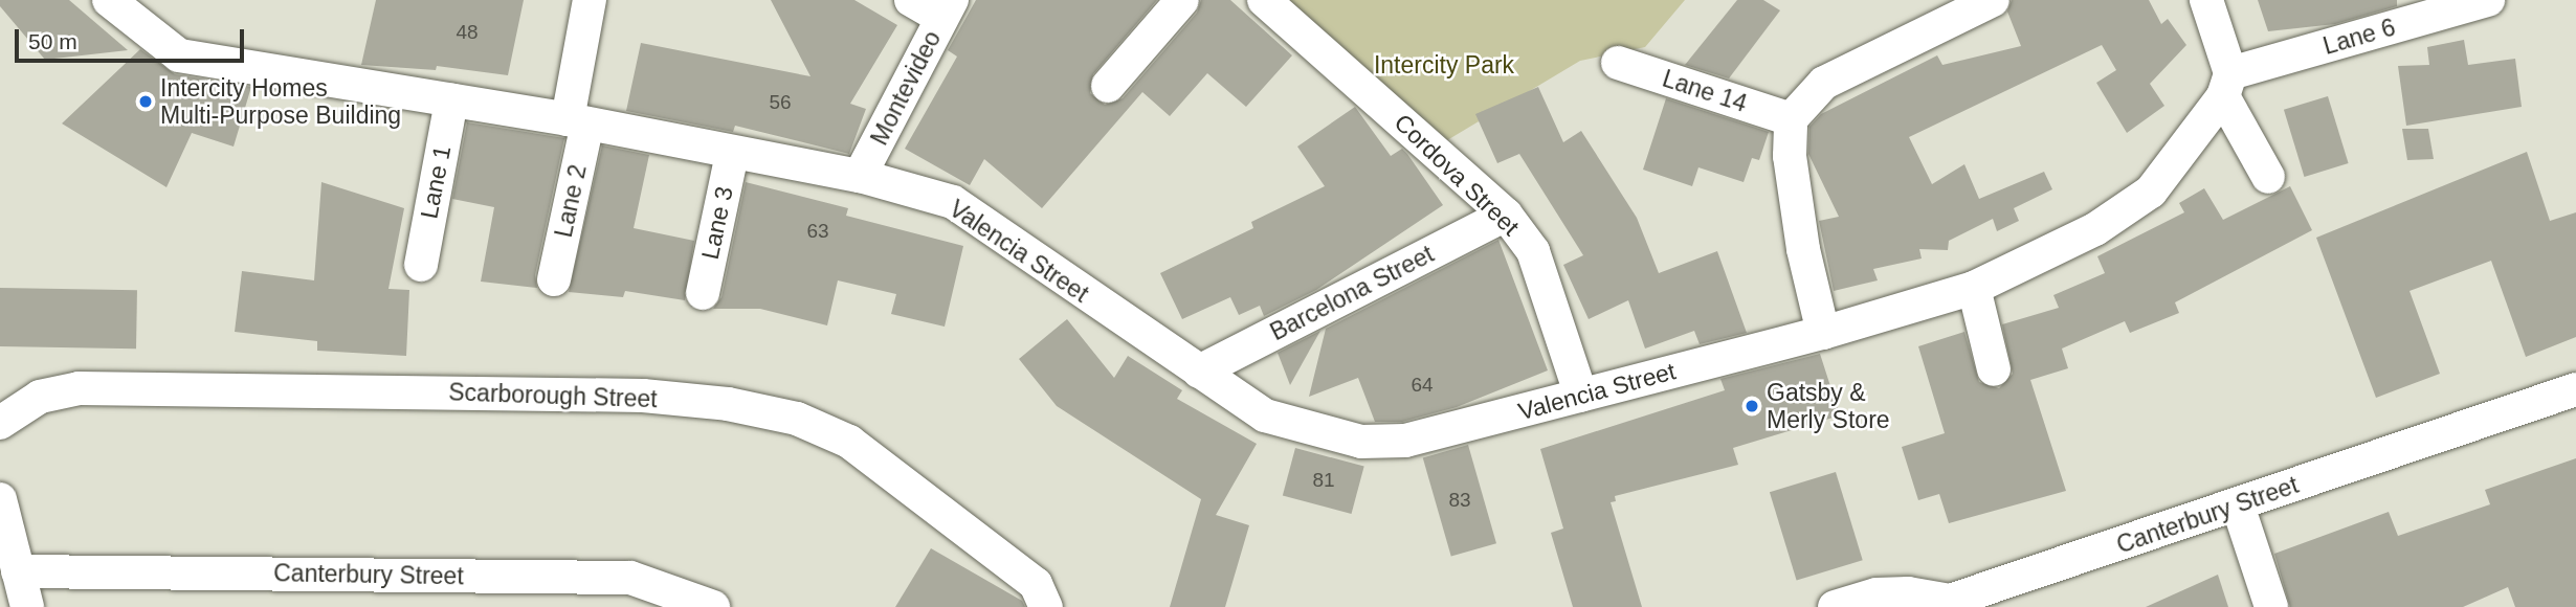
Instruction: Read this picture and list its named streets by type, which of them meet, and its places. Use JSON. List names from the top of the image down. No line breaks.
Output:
{"streets":{"street":["Lane 6","Montevideo","Lane 14","Cordova Street","Lane 1","Lane 2","Lane 3","Valencia Street","Barcelona Street","Scarborough Street","Canterbury Street"]},"crossings":[["Lane 6","Valencia Street"],["Montevideo","Valencia Street"],["Cordova Street","Valencia Street"],["Cordova Street","Barcelona Street"],["Lane 1","Valencia Street"],["Lane 2","Valencia Street"],["Lane 3","Valencia Street"],["Valencia Street","Barcelona Street"]],"parks":["Intercity Park"],"places":["Intercity Homes Multi-Purpose Building","Gatsby & Merly Store"],"house_numbers":["48","56","63","64","81","83"],"scale_bar":"50 m"}
